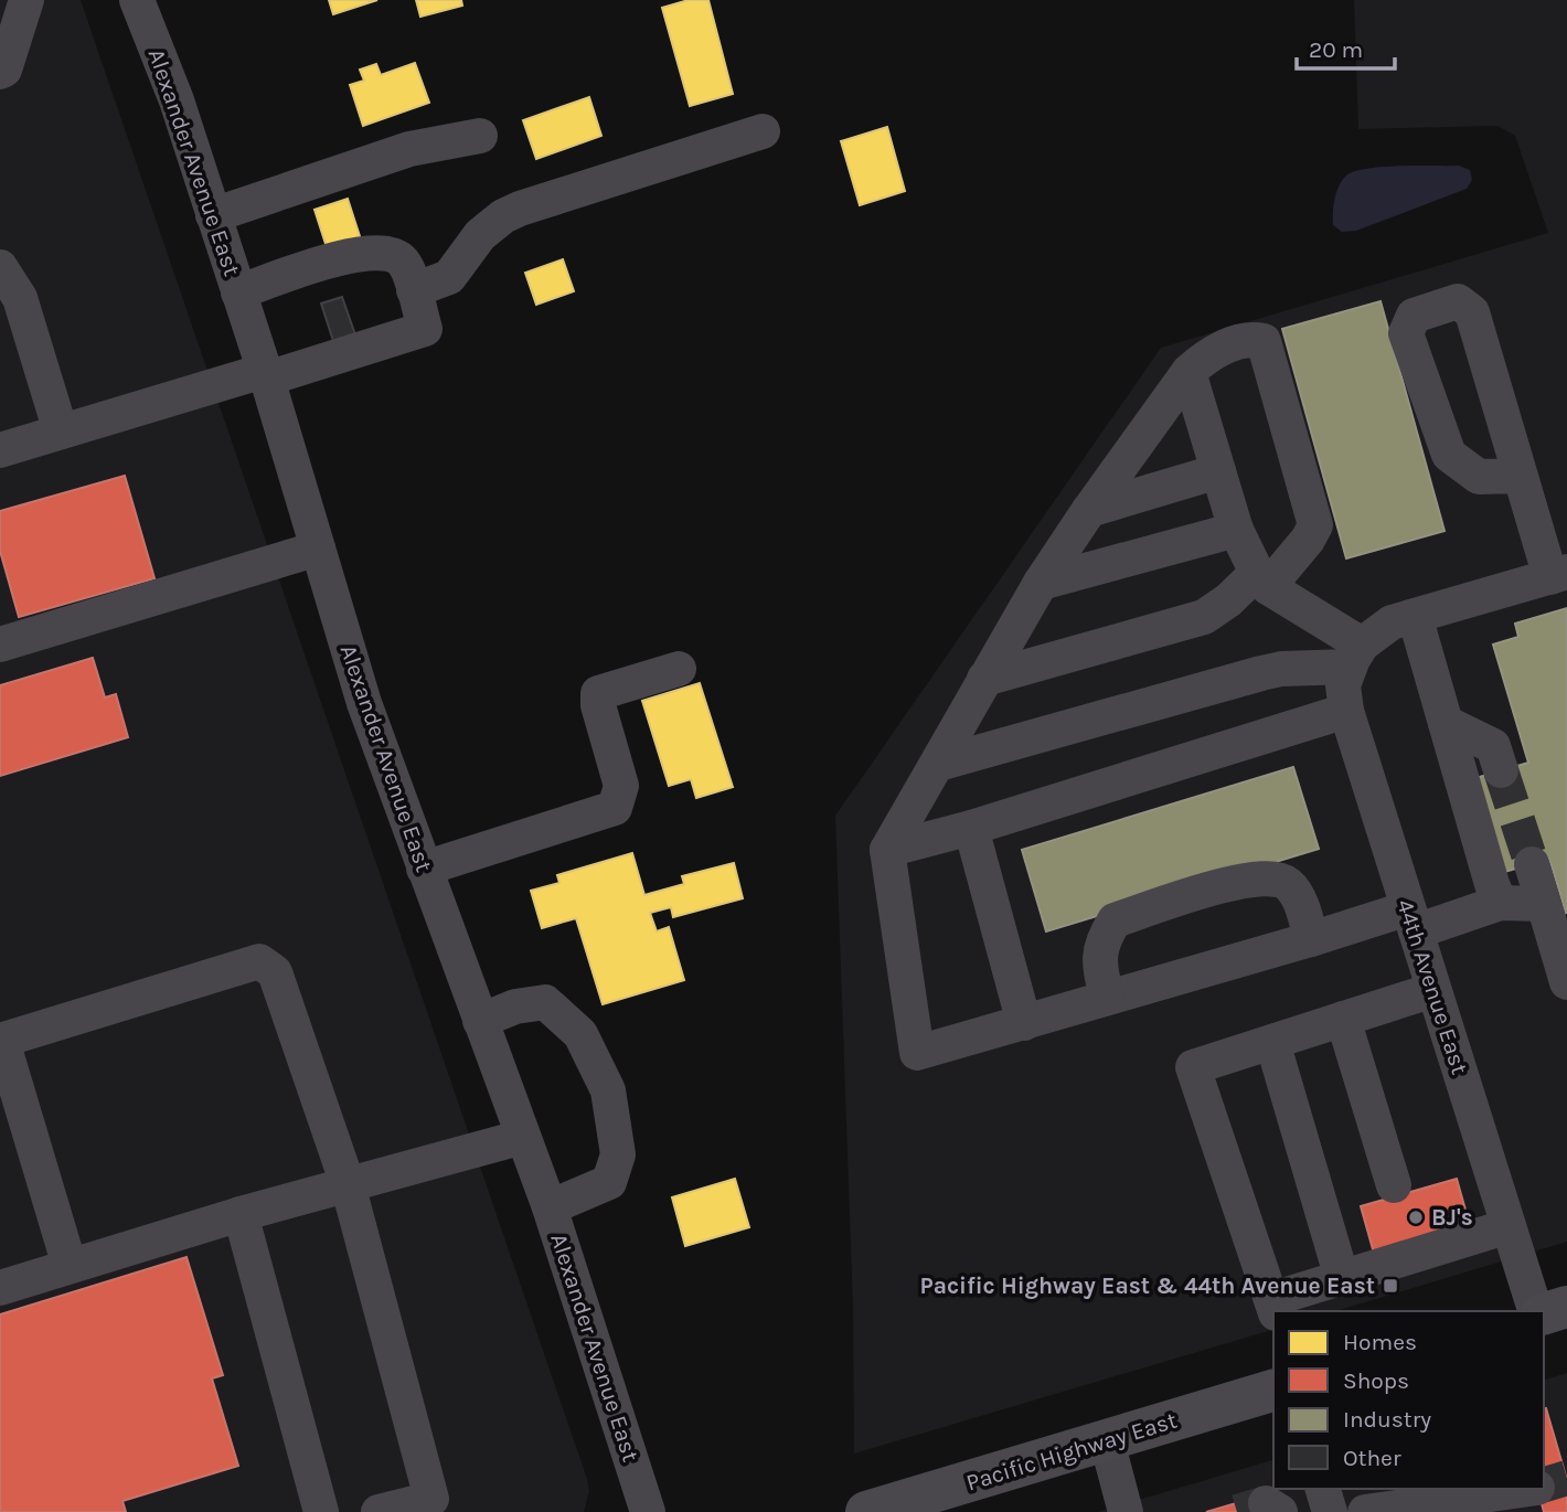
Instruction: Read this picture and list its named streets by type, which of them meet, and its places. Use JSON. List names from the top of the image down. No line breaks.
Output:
{"streets":{"main road":["Pacific Highway East"],"street":["Alexander Avenue East","44th Avenue East"]},"places":{"other":["BJ's"],"transit":["Pacific Highway East & 44th Avenue East"]},"legend":["Homes","Shops","Industry","Other"],"scale_bar":"20 m"}
